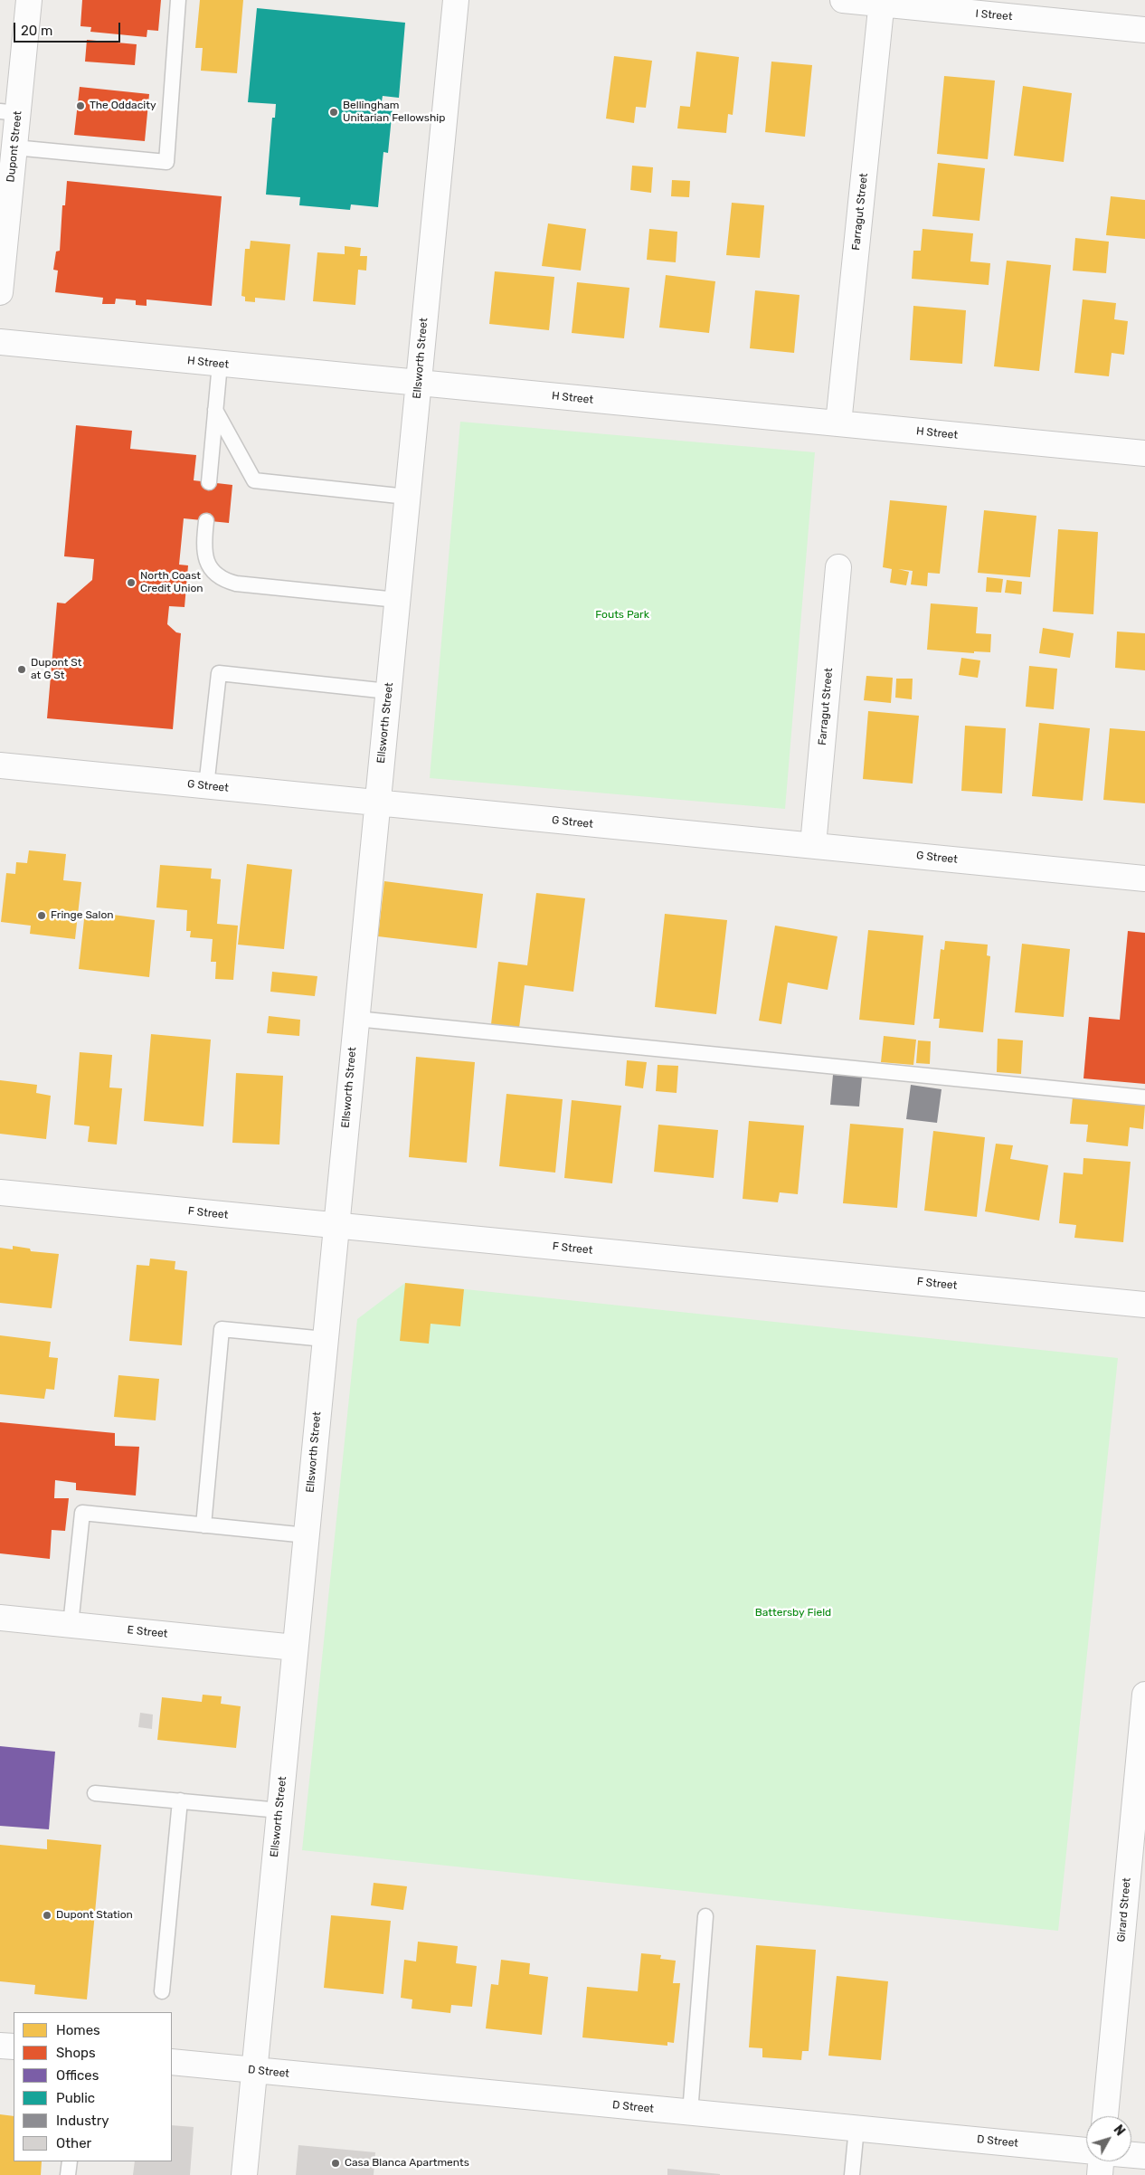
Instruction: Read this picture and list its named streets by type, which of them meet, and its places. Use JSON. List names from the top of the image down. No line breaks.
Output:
{"streets":{"street":["I Street","Dupont Street","Farragut Street","Ellsworth Street","H Street","G Street","F Street","E Street","Girard Street","D Street"]},"crossings":[["I Street","Farragut Street"],["Farragut Street","H Street"],["Farragut Street","G Street"],["Ellsworth Street","H Street"],["Ellsworth Street","G Street"],["Ellsworth Street","F Street"],["Ellsworth Street","E Street"],["Ellsworth Street","D Street"]],"parks":["Fouts Park","Battersby Field"],"places":["The Oddacity","Bellingham Unitarian Fellowship","North Coast Credit Union","Dupont St at G St","Fringe Salon","Dupont Station","Casa Blanca Apartments"],"legend":["Homes","Shops","Offices","Public","Industry","Other"],"scale_bar":"20 m","north":"top right"}
